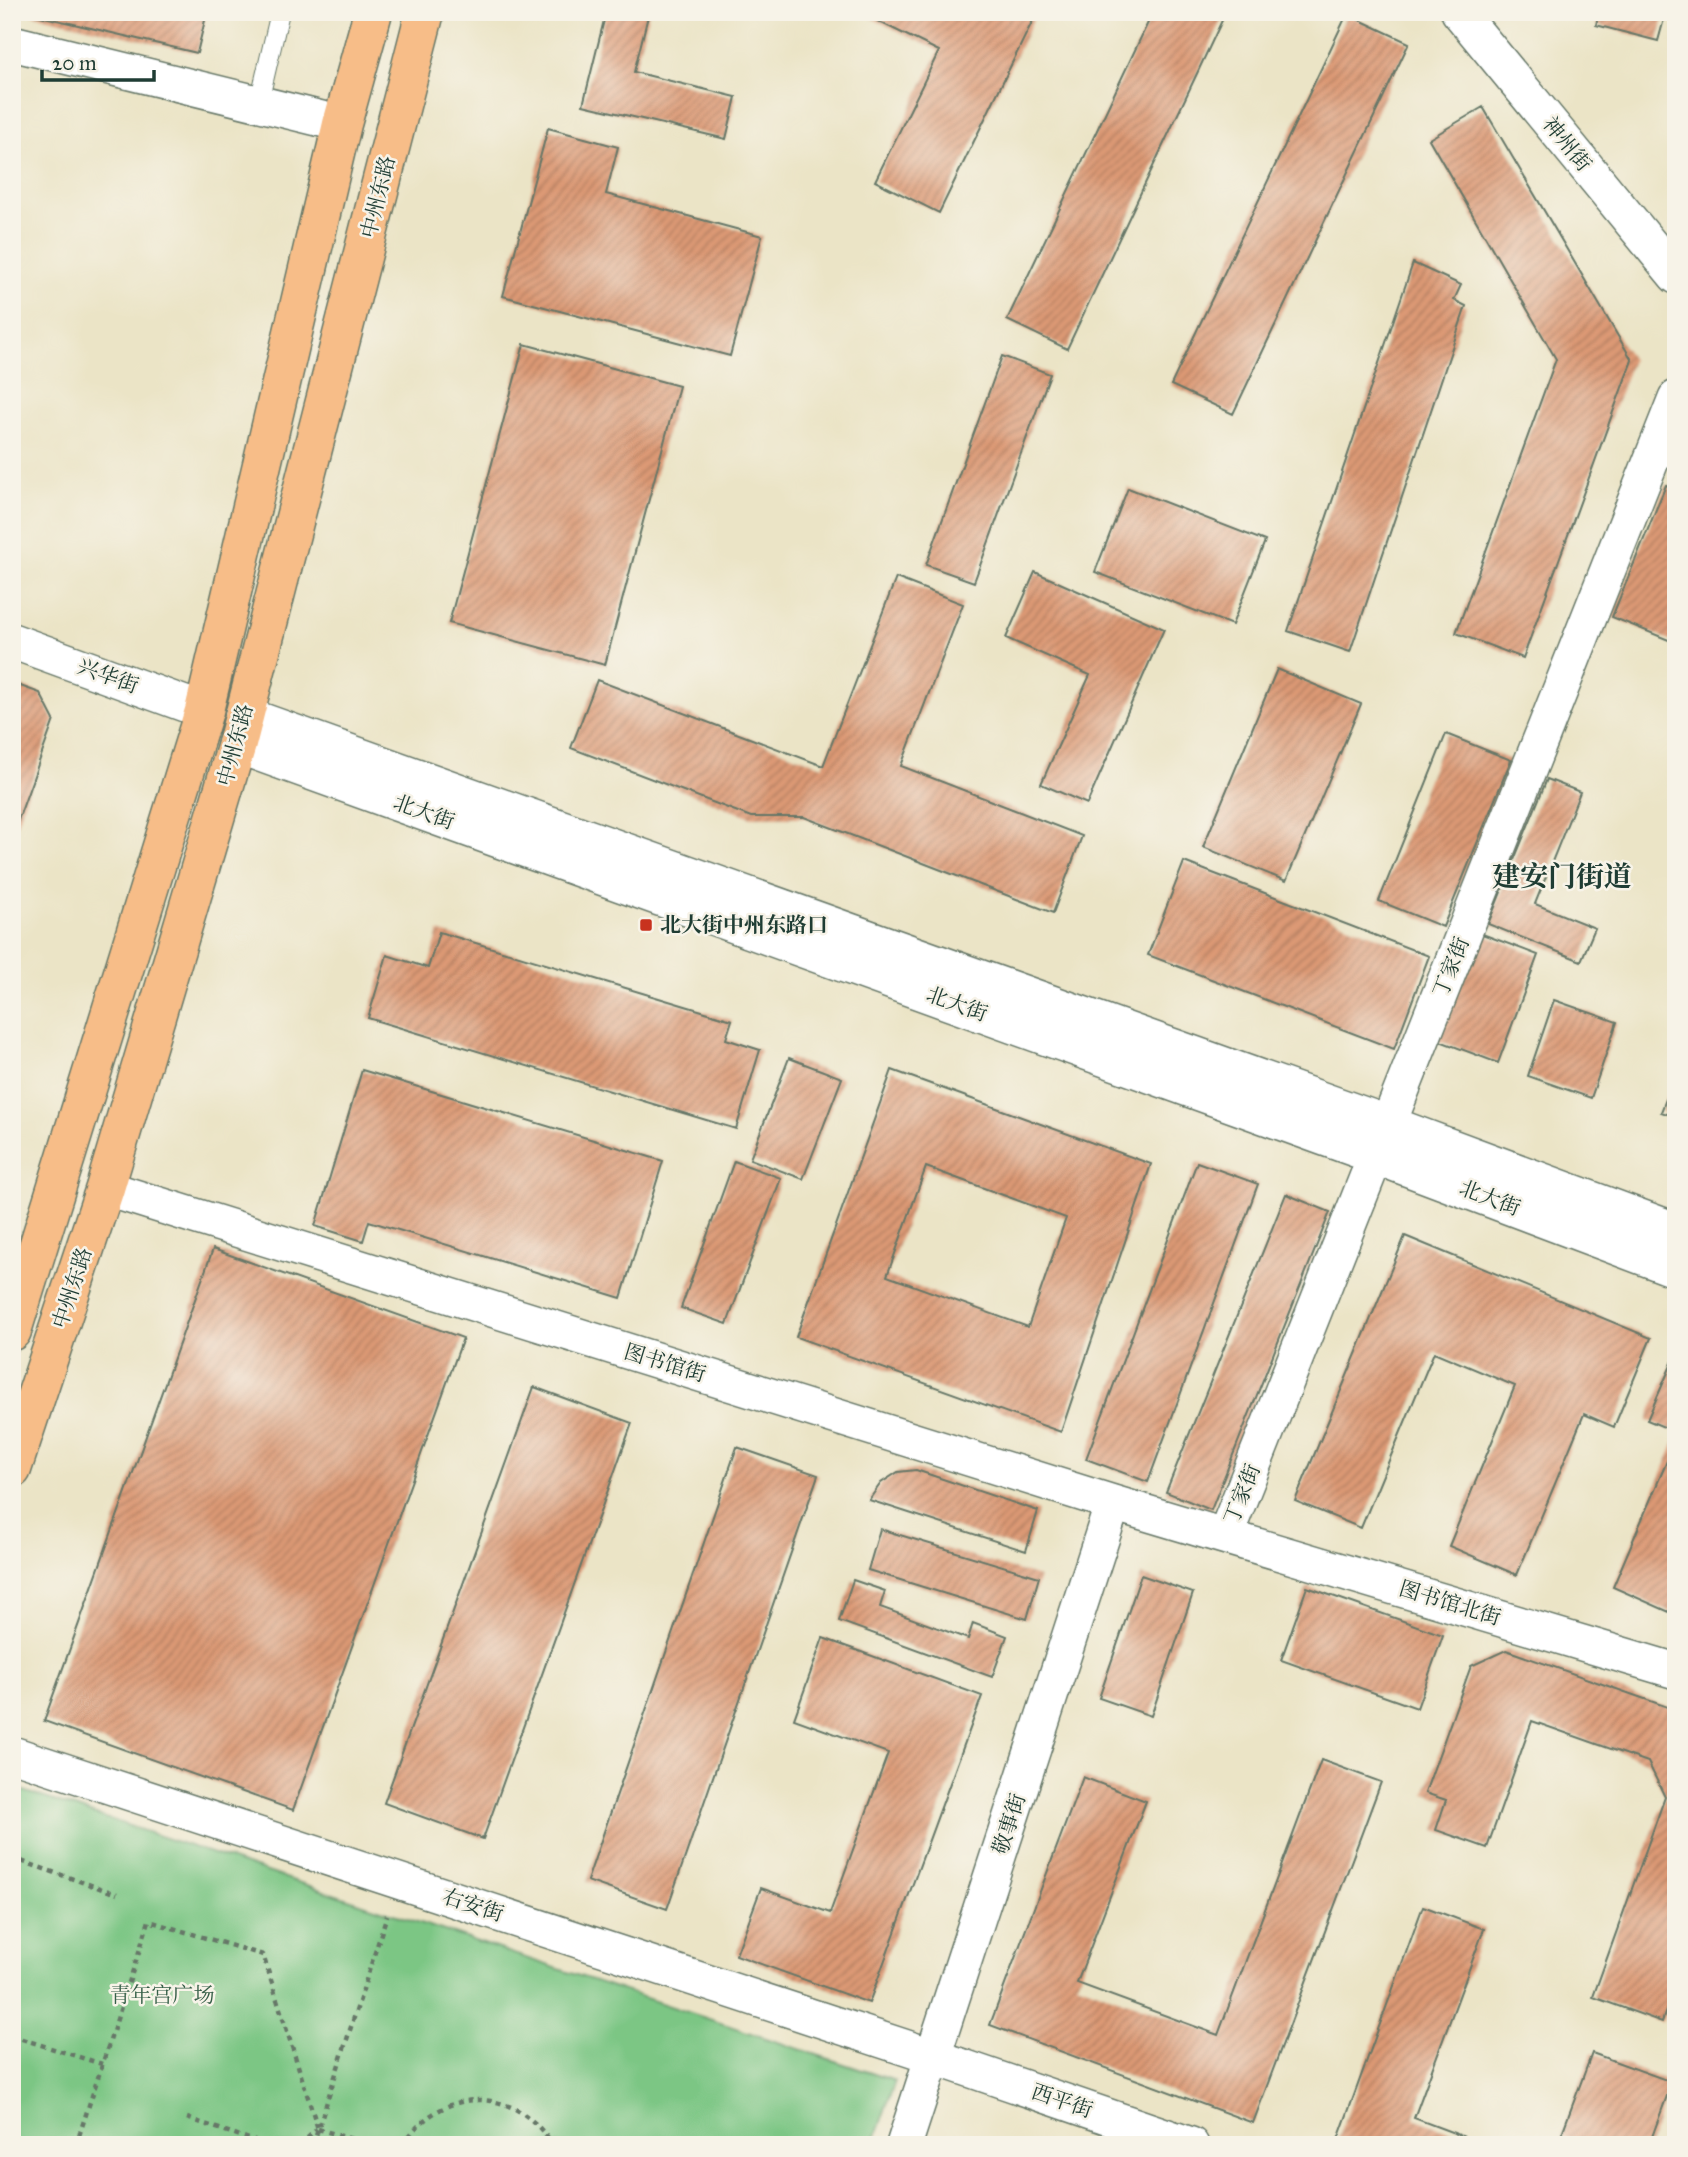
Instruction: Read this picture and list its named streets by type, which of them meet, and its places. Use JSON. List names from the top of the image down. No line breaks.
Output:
{"streets":{"main road":["中州东路"],"street":["神州街","兴华街","北大街","丁家街","图书馆街","图书馆北街","敬事街","右安街","西平街"]},"crossings":[["中州东路","兴华街"],["中州东路","北大街"],["中州东路","图书馆街"],["北大街","丁家街"],["丁家街","图书馆街"],["丁家街","图书馆北街"],["图书馆街","图书馆北街"],["图书馆街","敬事街"],["敬事街","右安街"],["敬事街","西平街"],["右安街","西平街"]],"districts":["建安门街道"],"parks":["青年宫广场"],"places":{"transit":["北大街中州东路口"]},"scale_bar":"20 m"}
